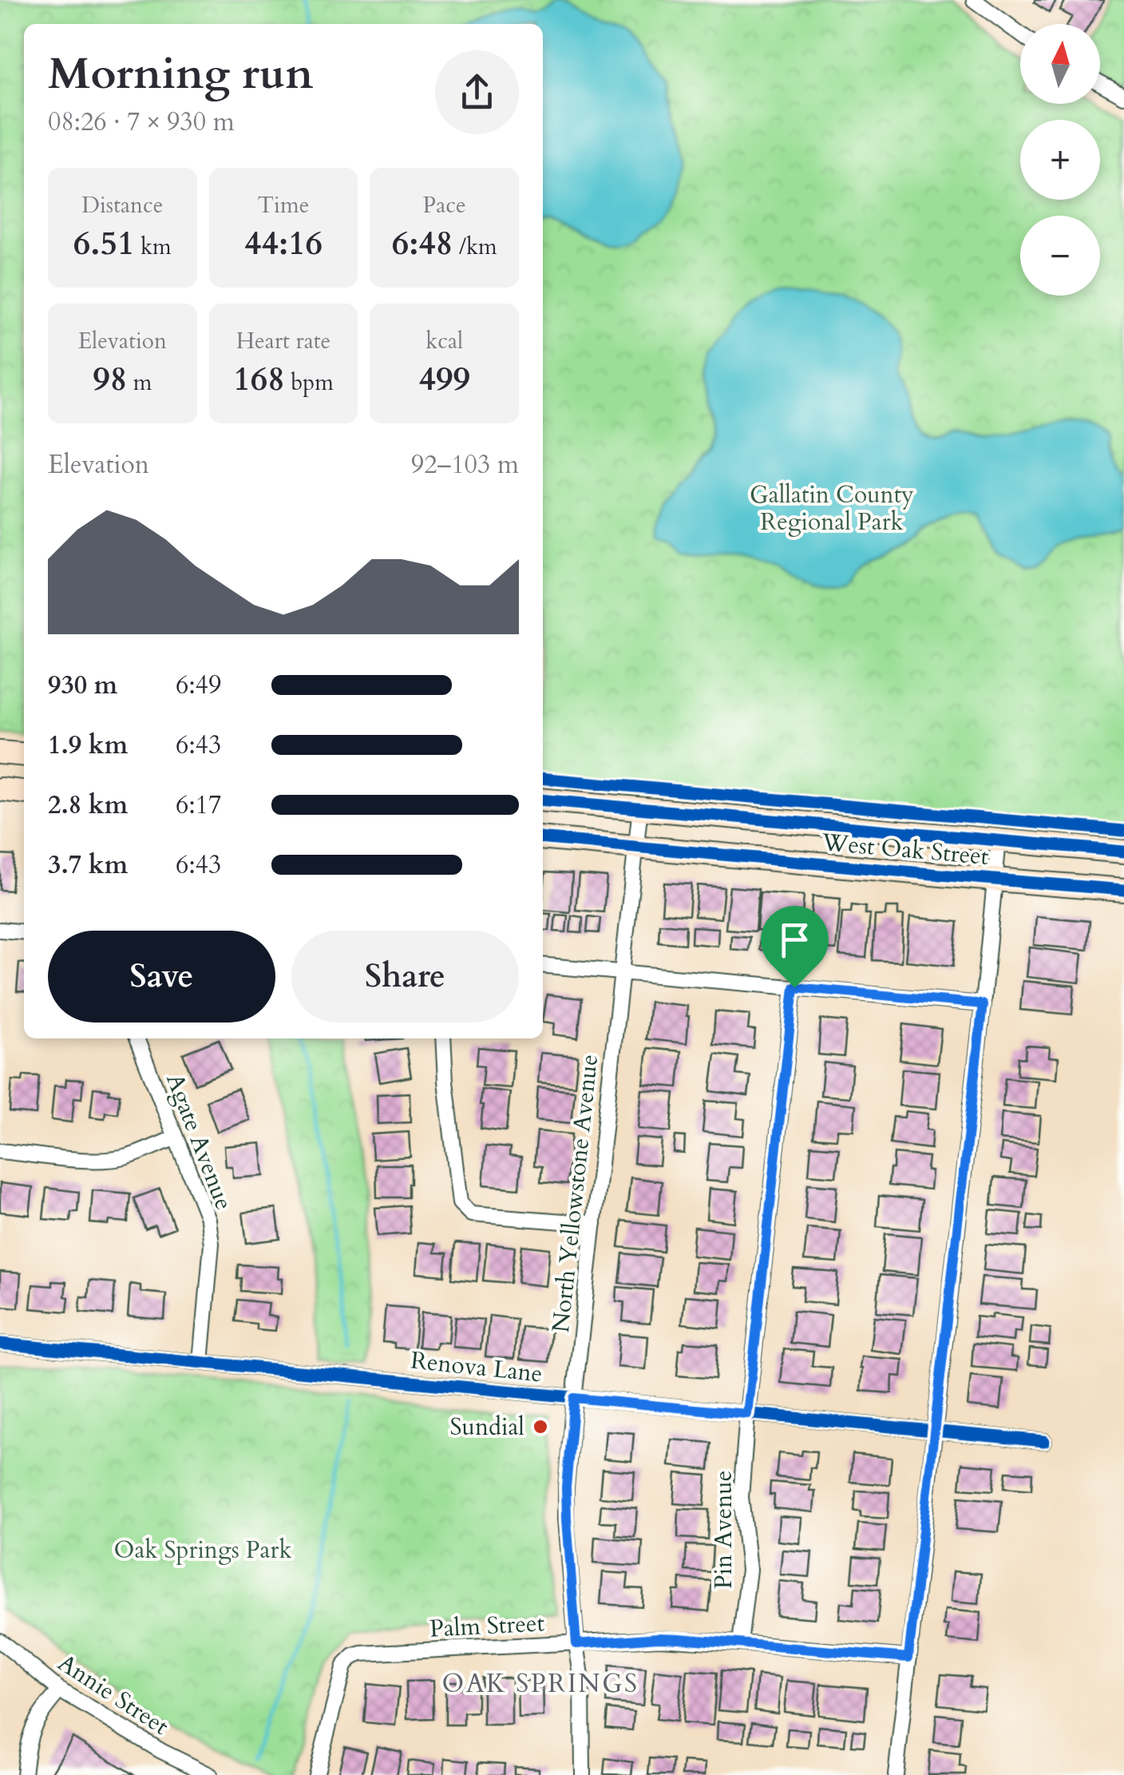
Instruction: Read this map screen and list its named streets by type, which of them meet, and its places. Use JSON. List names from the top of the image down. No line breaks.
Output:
{"streets":{"main road":["West Oak Street"],"street":["Agate Avenue","North Yellowstone Avenue","Renova Lane","Pin Avenue","Palm Street","Annie Street"]},"crossings":[["West Oak Street","North Yellowstone Avenue"],["Agate Avenue","Renova Lane"],["North Yellowstone Avenue","Renova Lane"],["North Yellowstone Avenue","Palm Street"],["Renova Lane","Pin Avenue"],["Pin Avenue","Palm Street"]],"districts":["OAK SPRINGS"],"parks":["Gallatin County Regional Park","Oak Springs Park"],"places":["Sundial"],"north":"top","page":{"map_buttons":["+","−"],"heading":["Morning run","08:26 · 7 × 930 m"],"stats":[["Distance","6.51 km"],["Time","44:16"],["Pace","6:48 /km"],["Elevation","98 m"],["Heart rate","168 bpm"],["kcal","499"]],"chart":["Elevation","92–103 m"],"list":[{"name":"930 m","note":"6:49"},{"name":"1.9 km","note":"6:43"},{"name":"2.8 km","note":"6:17"},{"name":"3.7 km","note":"6:43"}],"buttons":["Save","Share"]}}
